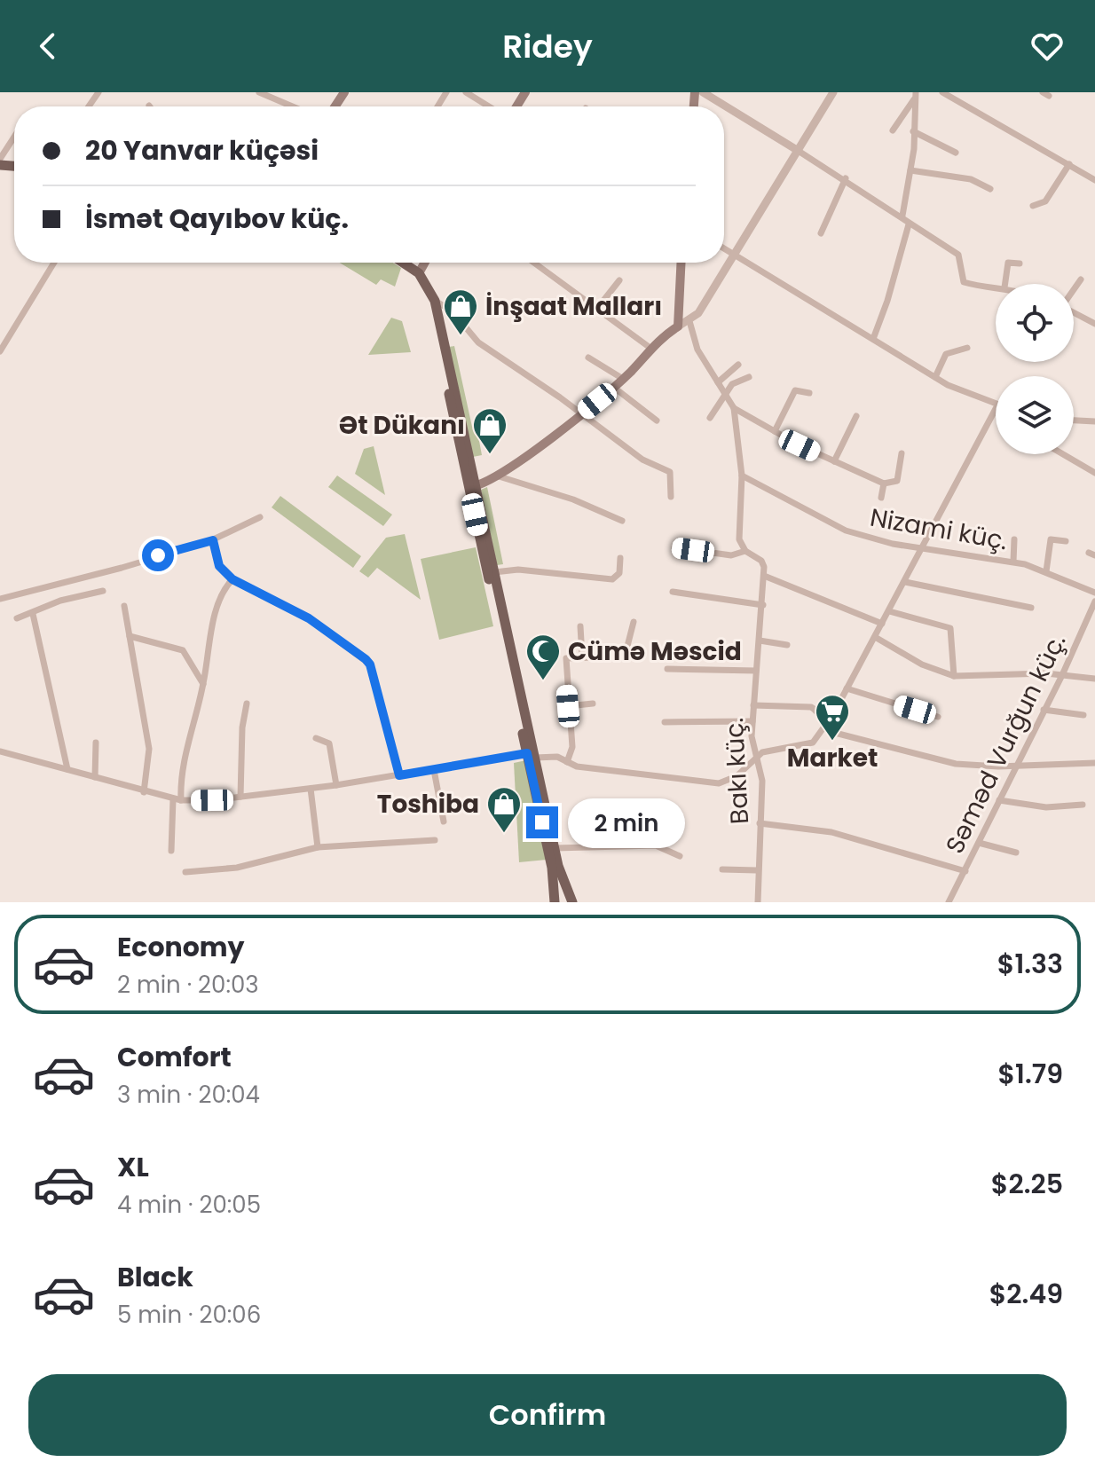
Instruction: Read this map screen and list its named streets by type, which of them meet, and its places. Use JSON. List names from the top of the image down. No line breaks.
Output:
{"streets":{"street":["Nizami küç.","Səməd Vurğun küç.","Bakı küç."]},"places":{"shop":["İnşaat Malları","Ət Dükanı","Toshiba"],"mosque":["Cümə Məscid"],"supermarket":["Market"]},"page":{"header":"Ridey","banner":["20 Yanvar küçəsi","İsmət Qayıbov küç."],"bubble":"2 min","list":[{"name":"Economy","note":"2 min · 20:03","value":"$1.33"},{"name":"Comfort","note":"3 min · 20:04","value":"$1.79"},{"name":"XL","note":"4 min · 20:05","value":"$2.25"},{"name":"Black","note":"5 min · 20:06","value":"$2.49"}],"buttons":"Confirm"}}
